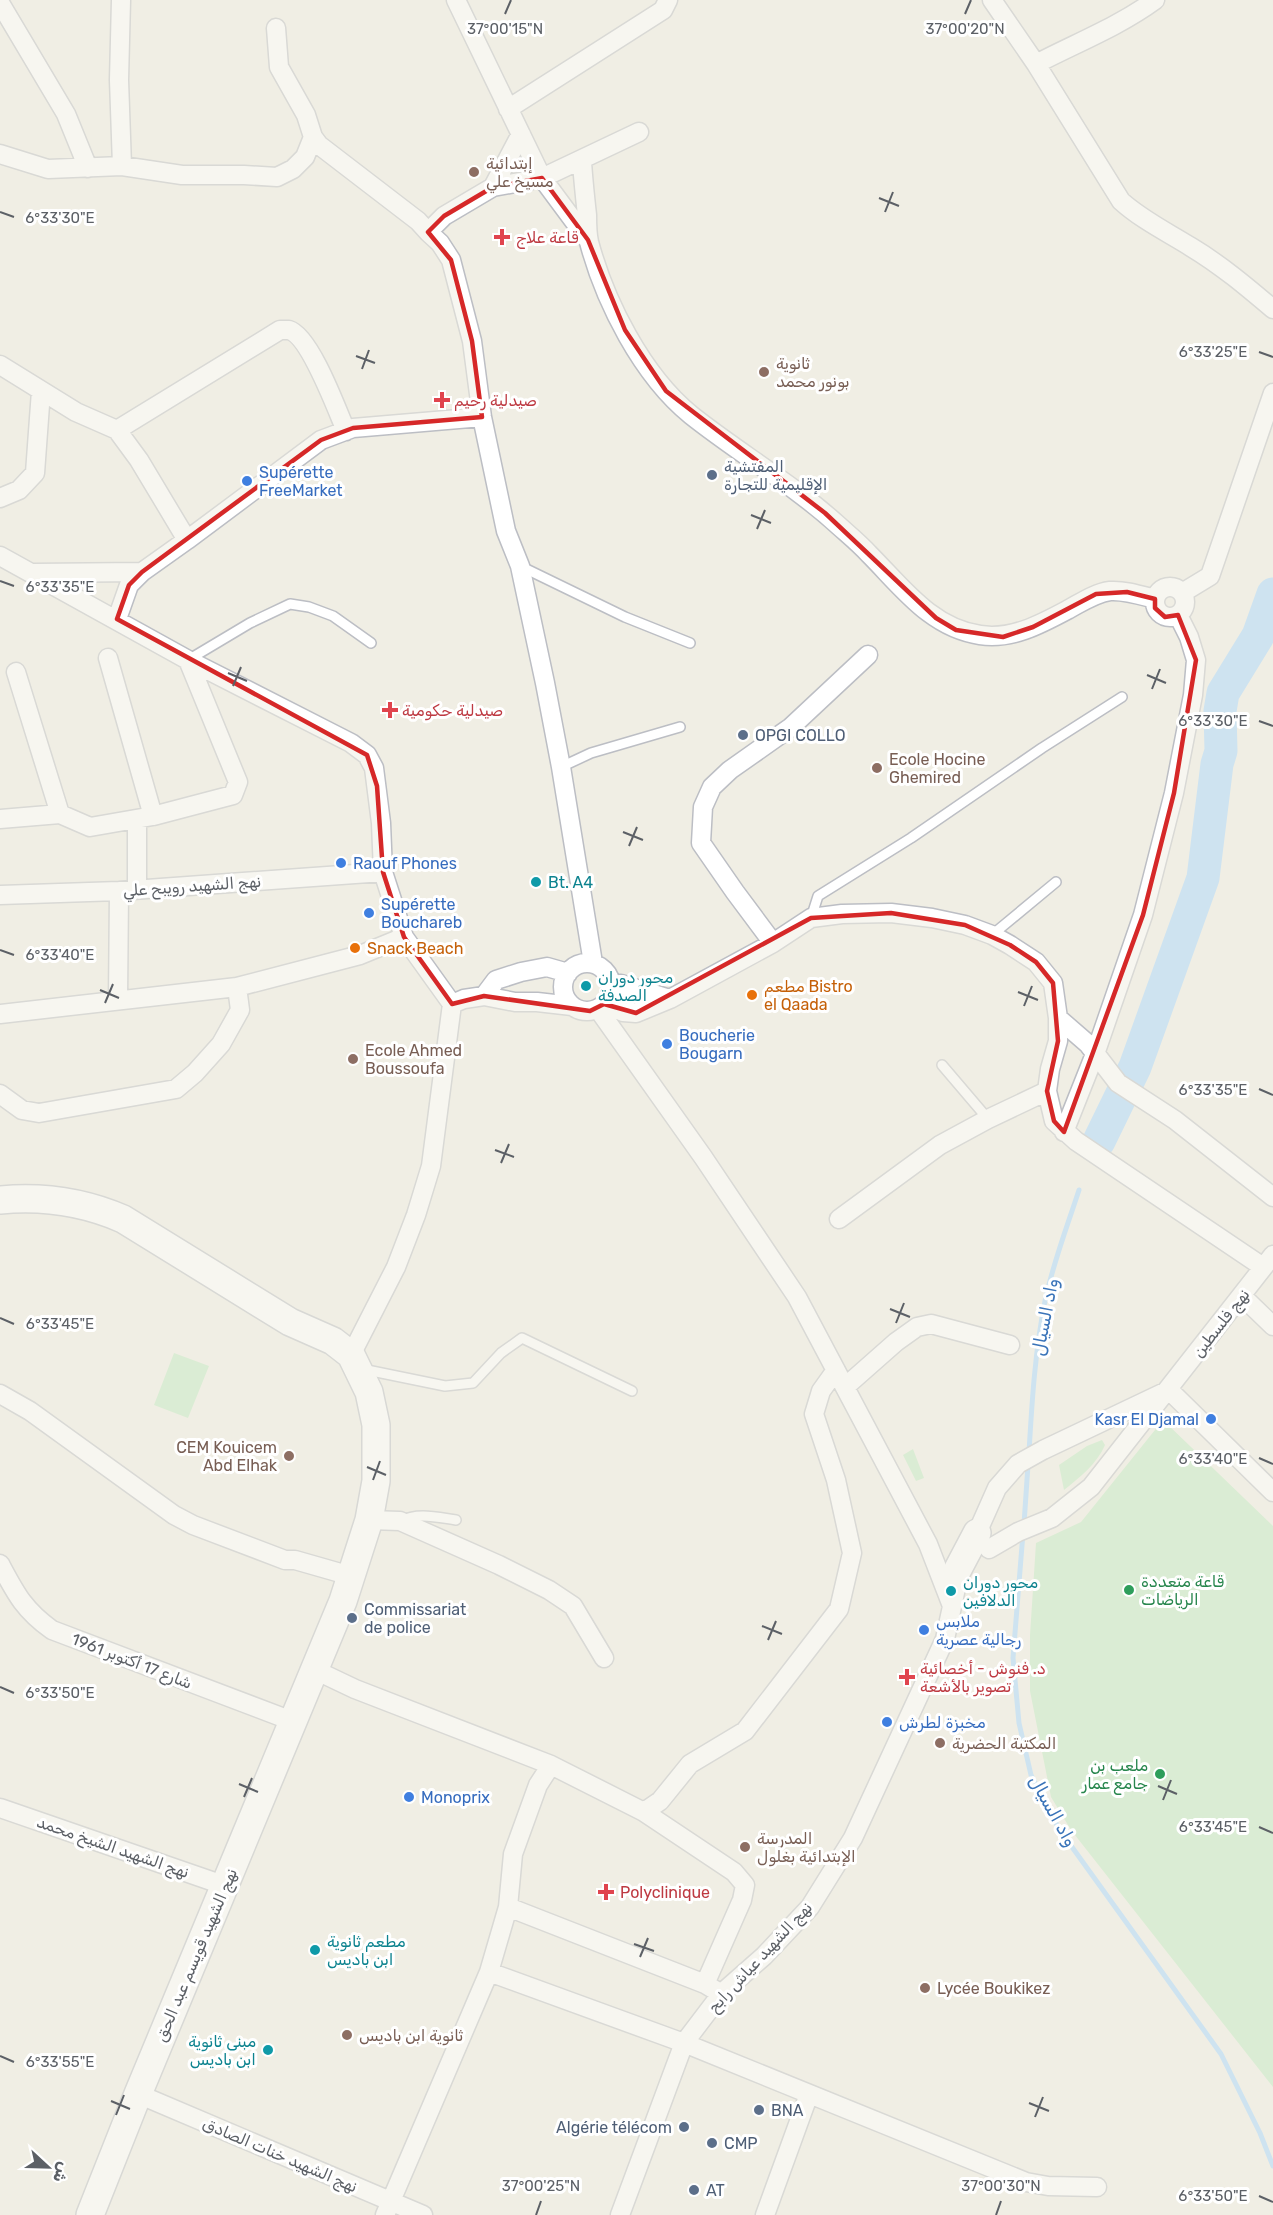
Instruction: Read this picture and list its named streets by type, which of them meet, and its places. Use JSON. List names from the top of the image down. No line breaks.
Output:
{"streets":{"main road":["نهج الشهيد قويسم عبد الحق"],"street":["نهج الشهيد رويبح علي","نهج فلسطين","شارع 17 أكتوبر 1961","نهج الشهيد الشيخ محمد","نهج الشهيد عياش رابح","نهج الشهيد خنات الصادق"]},"crossings":[["شارع 17 أكتوبر 1961","نهج الشهيد قويسم عبد الحق"],["نهج الشهيد الشيخ محمد","نهج الشهيد قويسم عبد الحق"],["نهج الشهيد قويسم عبد الحق","نهج الشهيد خنات الصادق"]],"water":["واد السيال"],"places":{"other":["إبتدائية مسيخ علي","ثانوية بونور محمد","المفتشية الإقليمية للتجارة","Supérette FreeMarket","OPGI COLLO","Ecole Hocine Ghemired","Raouf Phones","Bt. A4","Supérette Bouchareb","Snack Beach","محور دوران الصدفة","مطعم Bistro el Qaada","Boucherie Bougarn","Ecole Ahmed Boussoufa","Kasr El Djamal","CEM Kouicem Abd Elhak","قاعة متعددة الرياضات","محور دوران الدلافين","Commissariat de police","ملابس رجالية عصرية","مخبزة لطرش","المكتبة الحضرية","ملعب بن جامع عمار","Monoprix","المدرسة الإبتدائية بغلول","مطعم ثانوية ابن باديس","Lycée Boukikez","ثانوية ابن باديس","مبنى ثانوية ابن باديس","BNA","Algérie télécom","CMP","AT"],"health":["قاعة علاج","صيدلية رحيم","صيدلية حكومية","د. فنوش - أخصائية تصوير بالأشعة","Polyclinique"]},"north":"right","coordinates":["37°00'15\"N","37°00'20\"N","6°33'30\"E","6°33'25\"E","6°33'35\"E","6°33'40\"E","6°33'45\"E","6°33'50\"E","6°33'55\"E","37°00'25\"N","37°00'30\"N"]}
